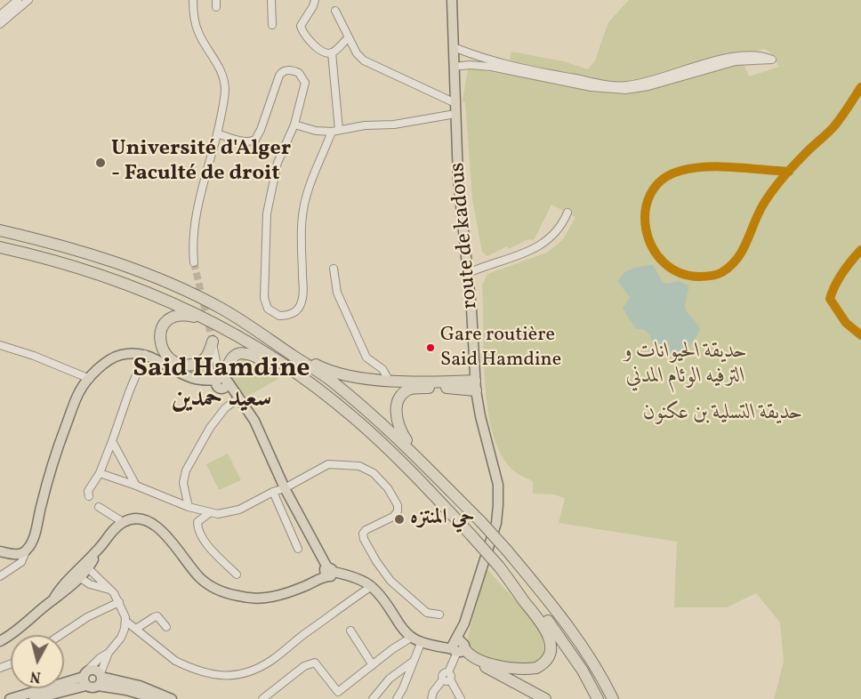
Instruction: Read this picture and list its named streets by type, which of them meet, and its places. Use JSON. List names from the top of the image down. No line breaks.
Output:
{"streets":{"main road":["route de kadous"]},"districts":["Said Hamdine سعيد حمدين"],"parks":["حديقة الحيوانات و الترفيه الوئام المدني","حديقة التسلية بن عكنون"],"places":["Université d'Alger - Faculté de droit","Gare routière Said Hamdine","حي المنتزه"],"north":"bottom"}
